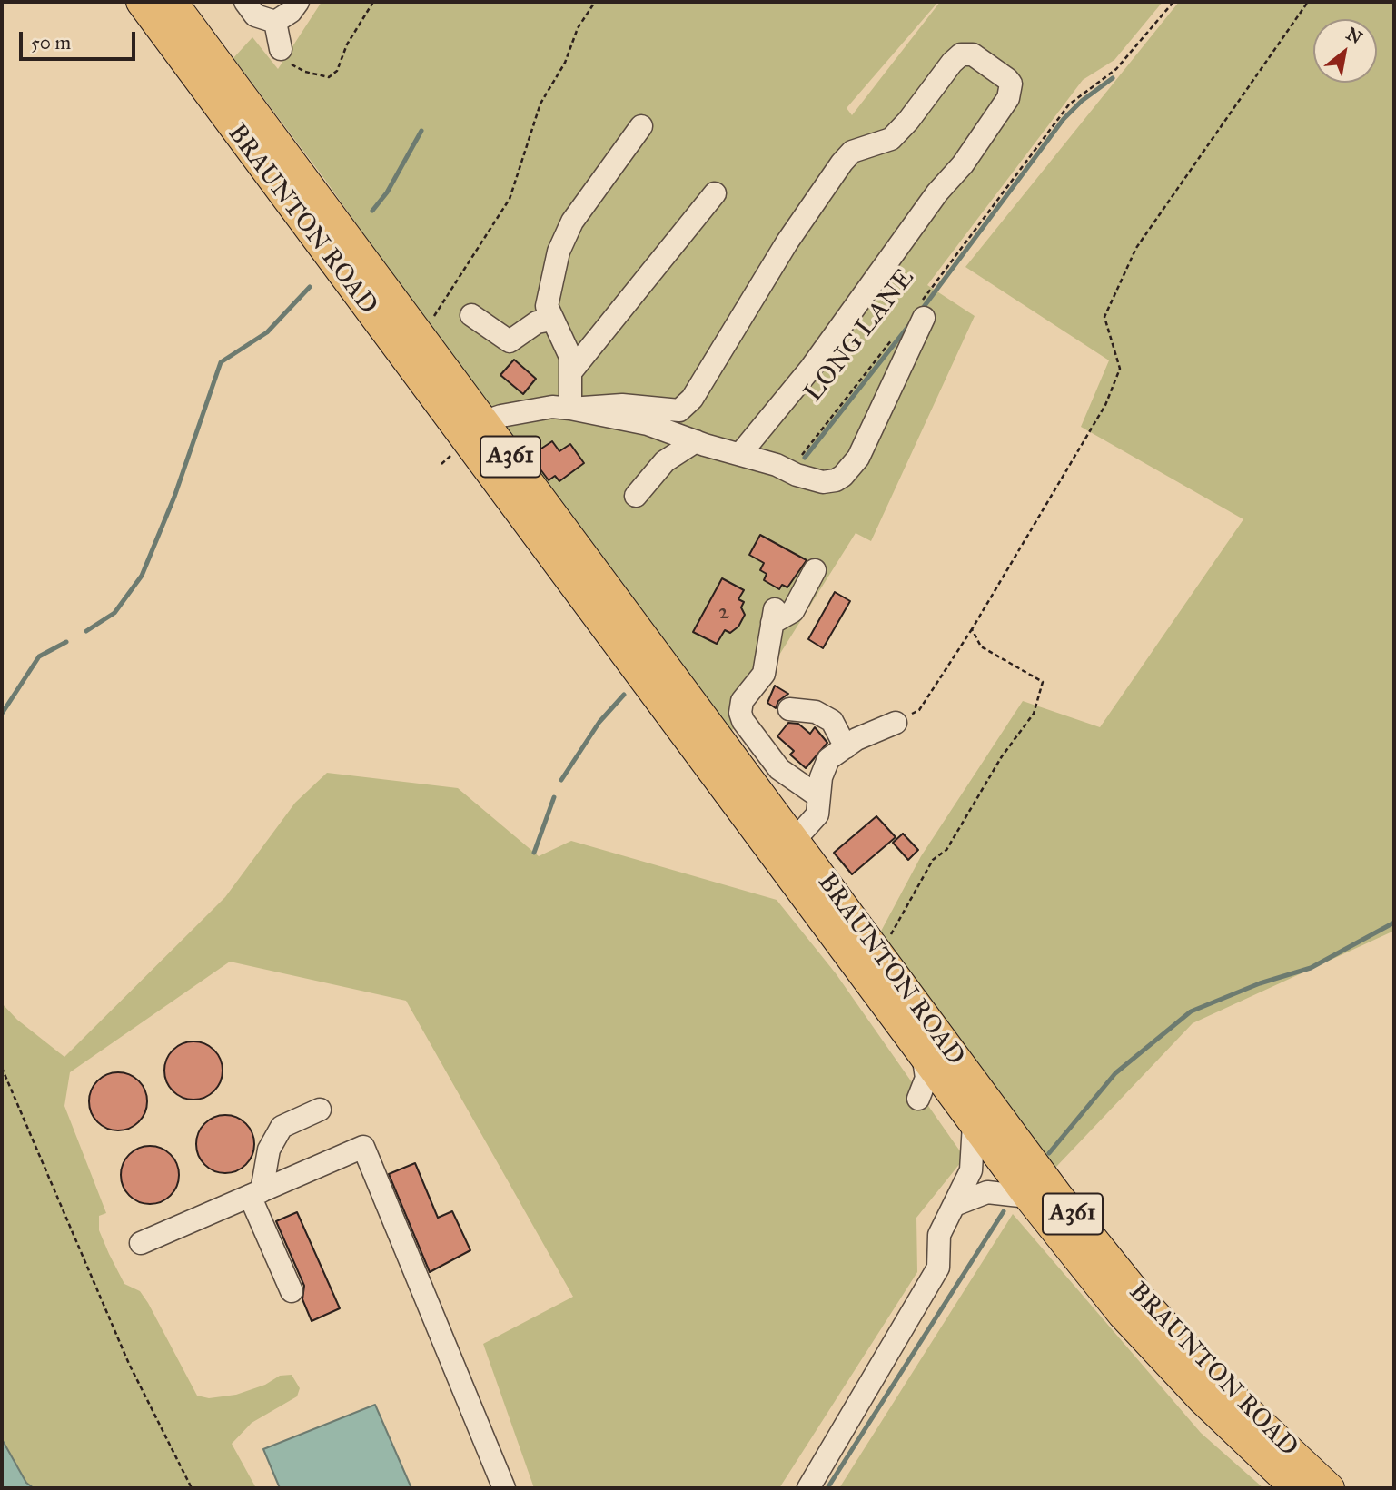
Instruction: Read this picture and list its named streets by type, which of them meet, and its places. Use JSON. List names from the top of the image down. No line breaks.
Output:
{"streets":{"main road":["BRAUNTON ROAD","A361"],"path":["LONG LANE"]},"house_numbers":["2"],"scale_bar":"50 m","north":"top right"}
